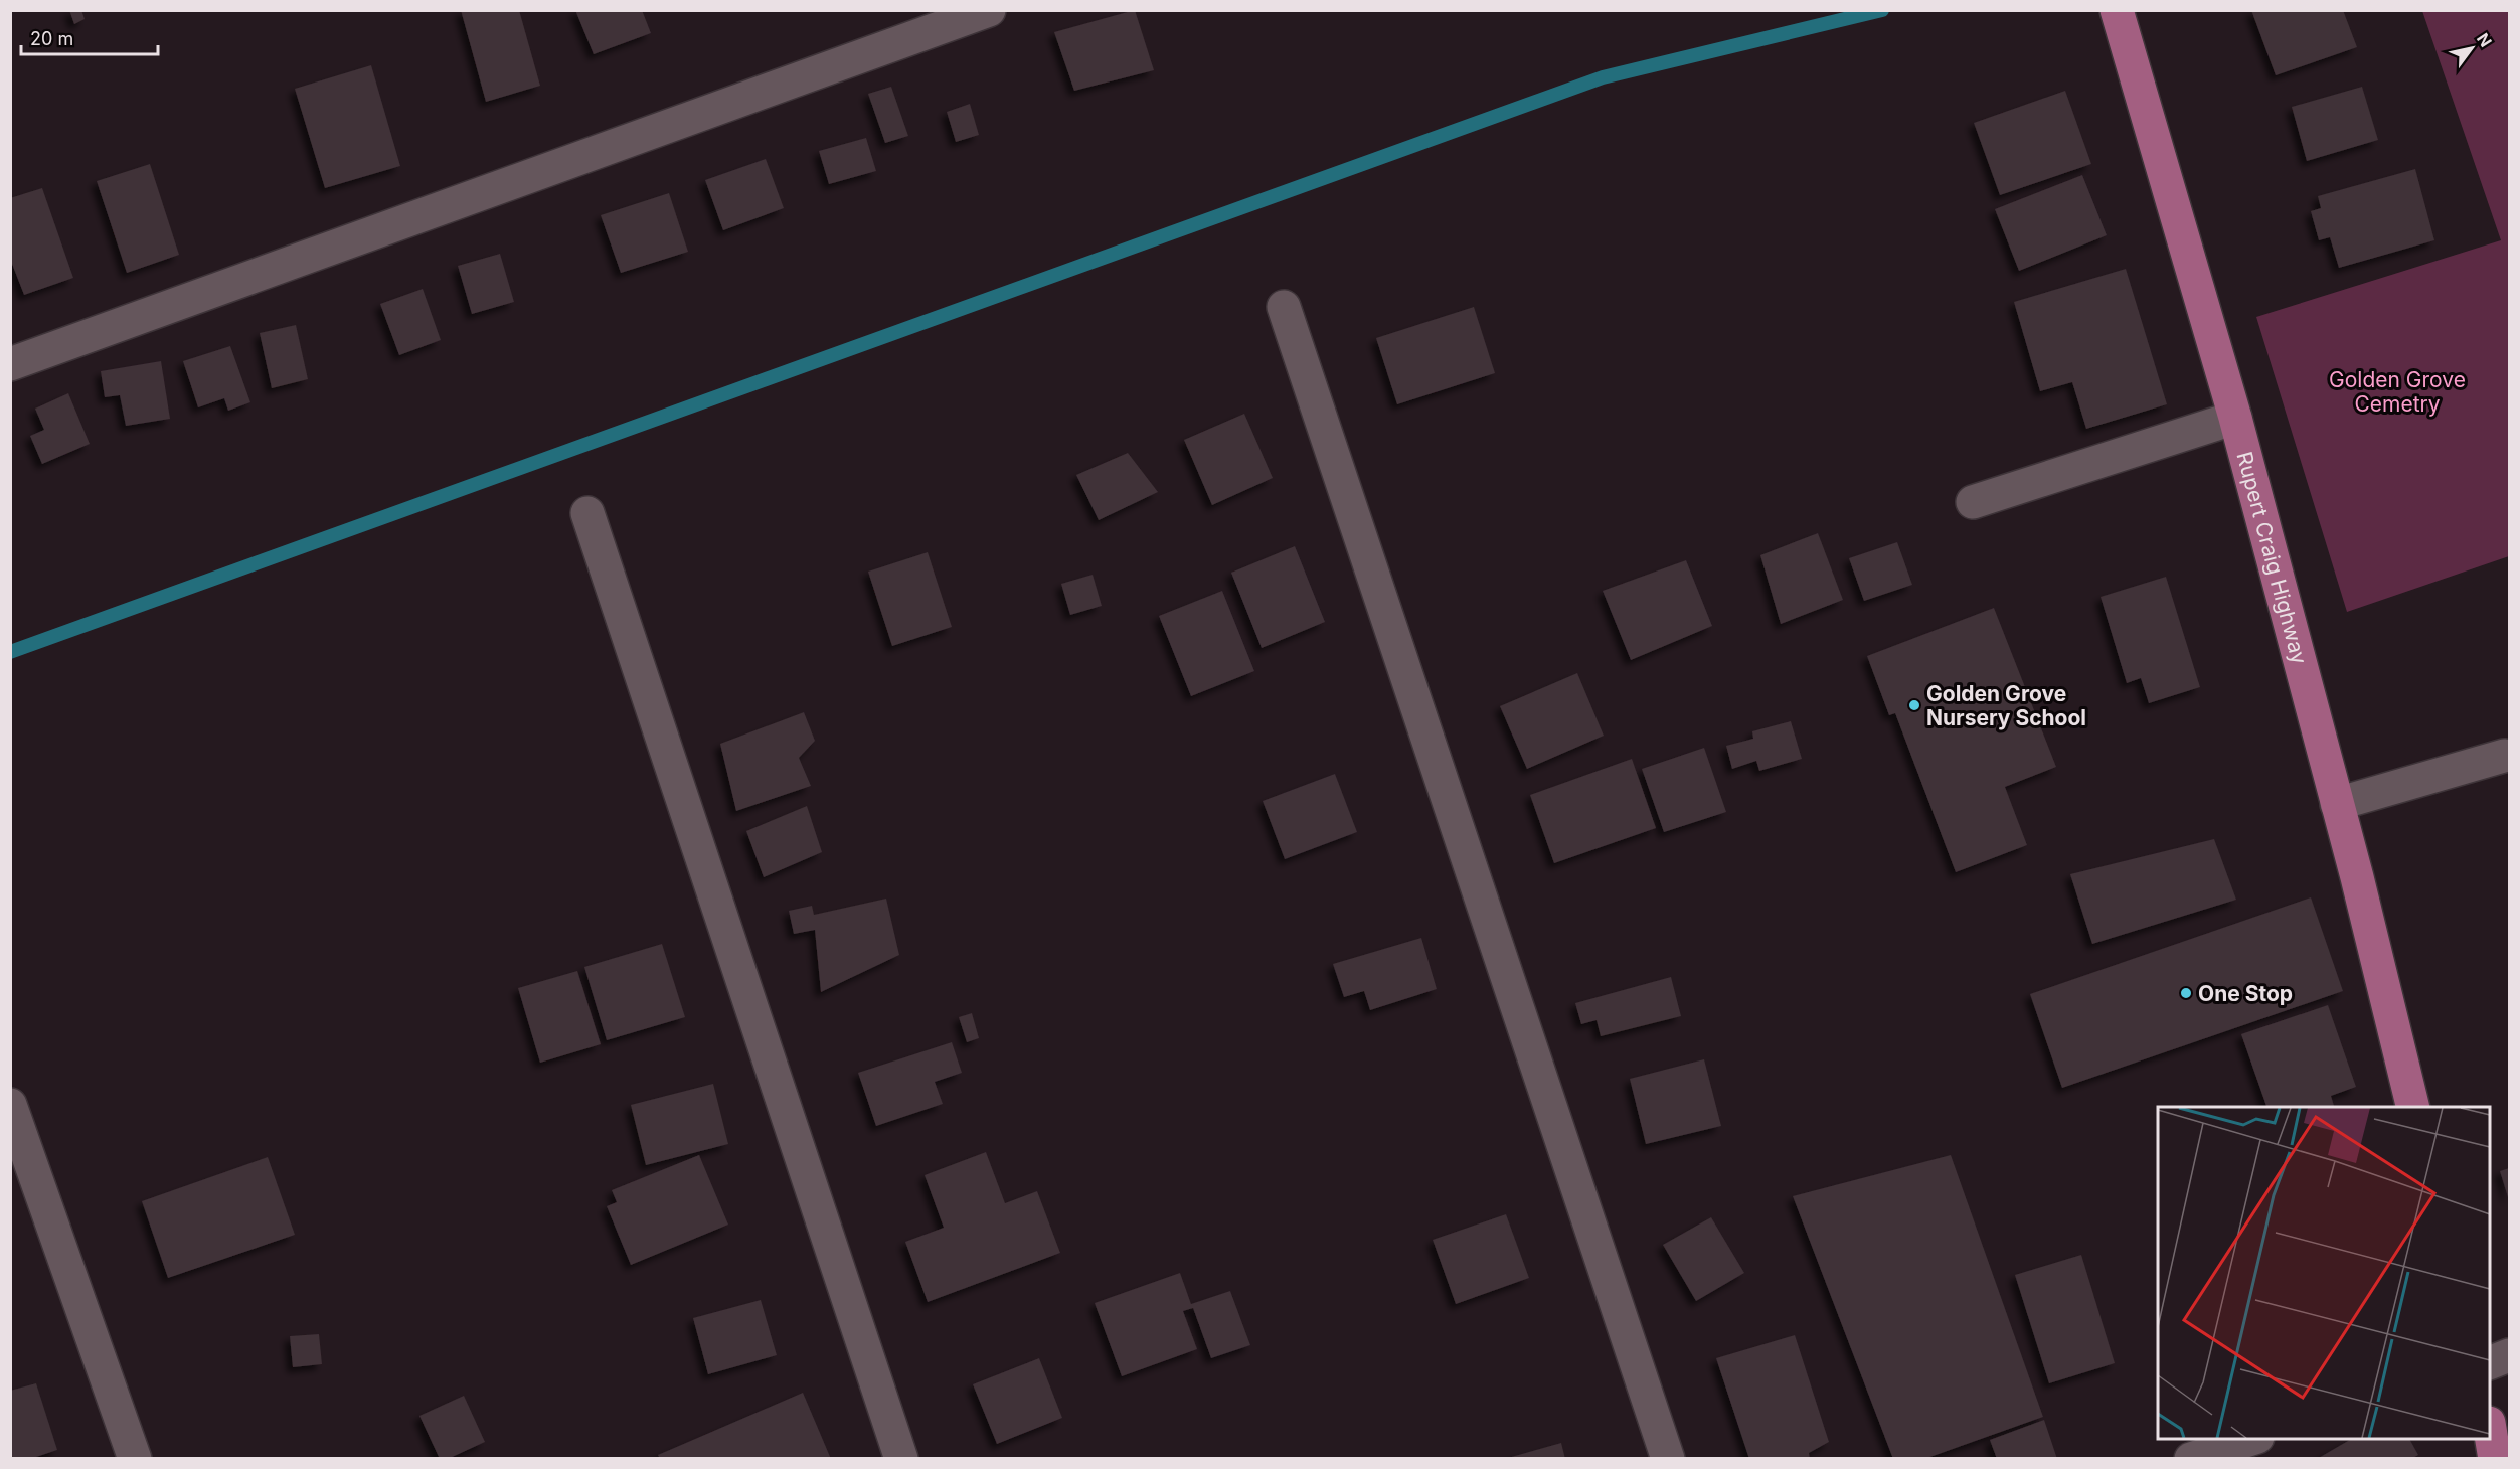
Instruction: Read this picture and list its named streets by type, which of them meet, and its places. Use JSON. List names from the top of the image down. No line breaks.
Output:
{"streets":{"main road":["Rupert Craig Highway"]},"parks":["Golden Grove Cemetry"],"places":["Golden Grove Nursery School","One Stop"],"scale_bar":"20 m","north":"top right"}
